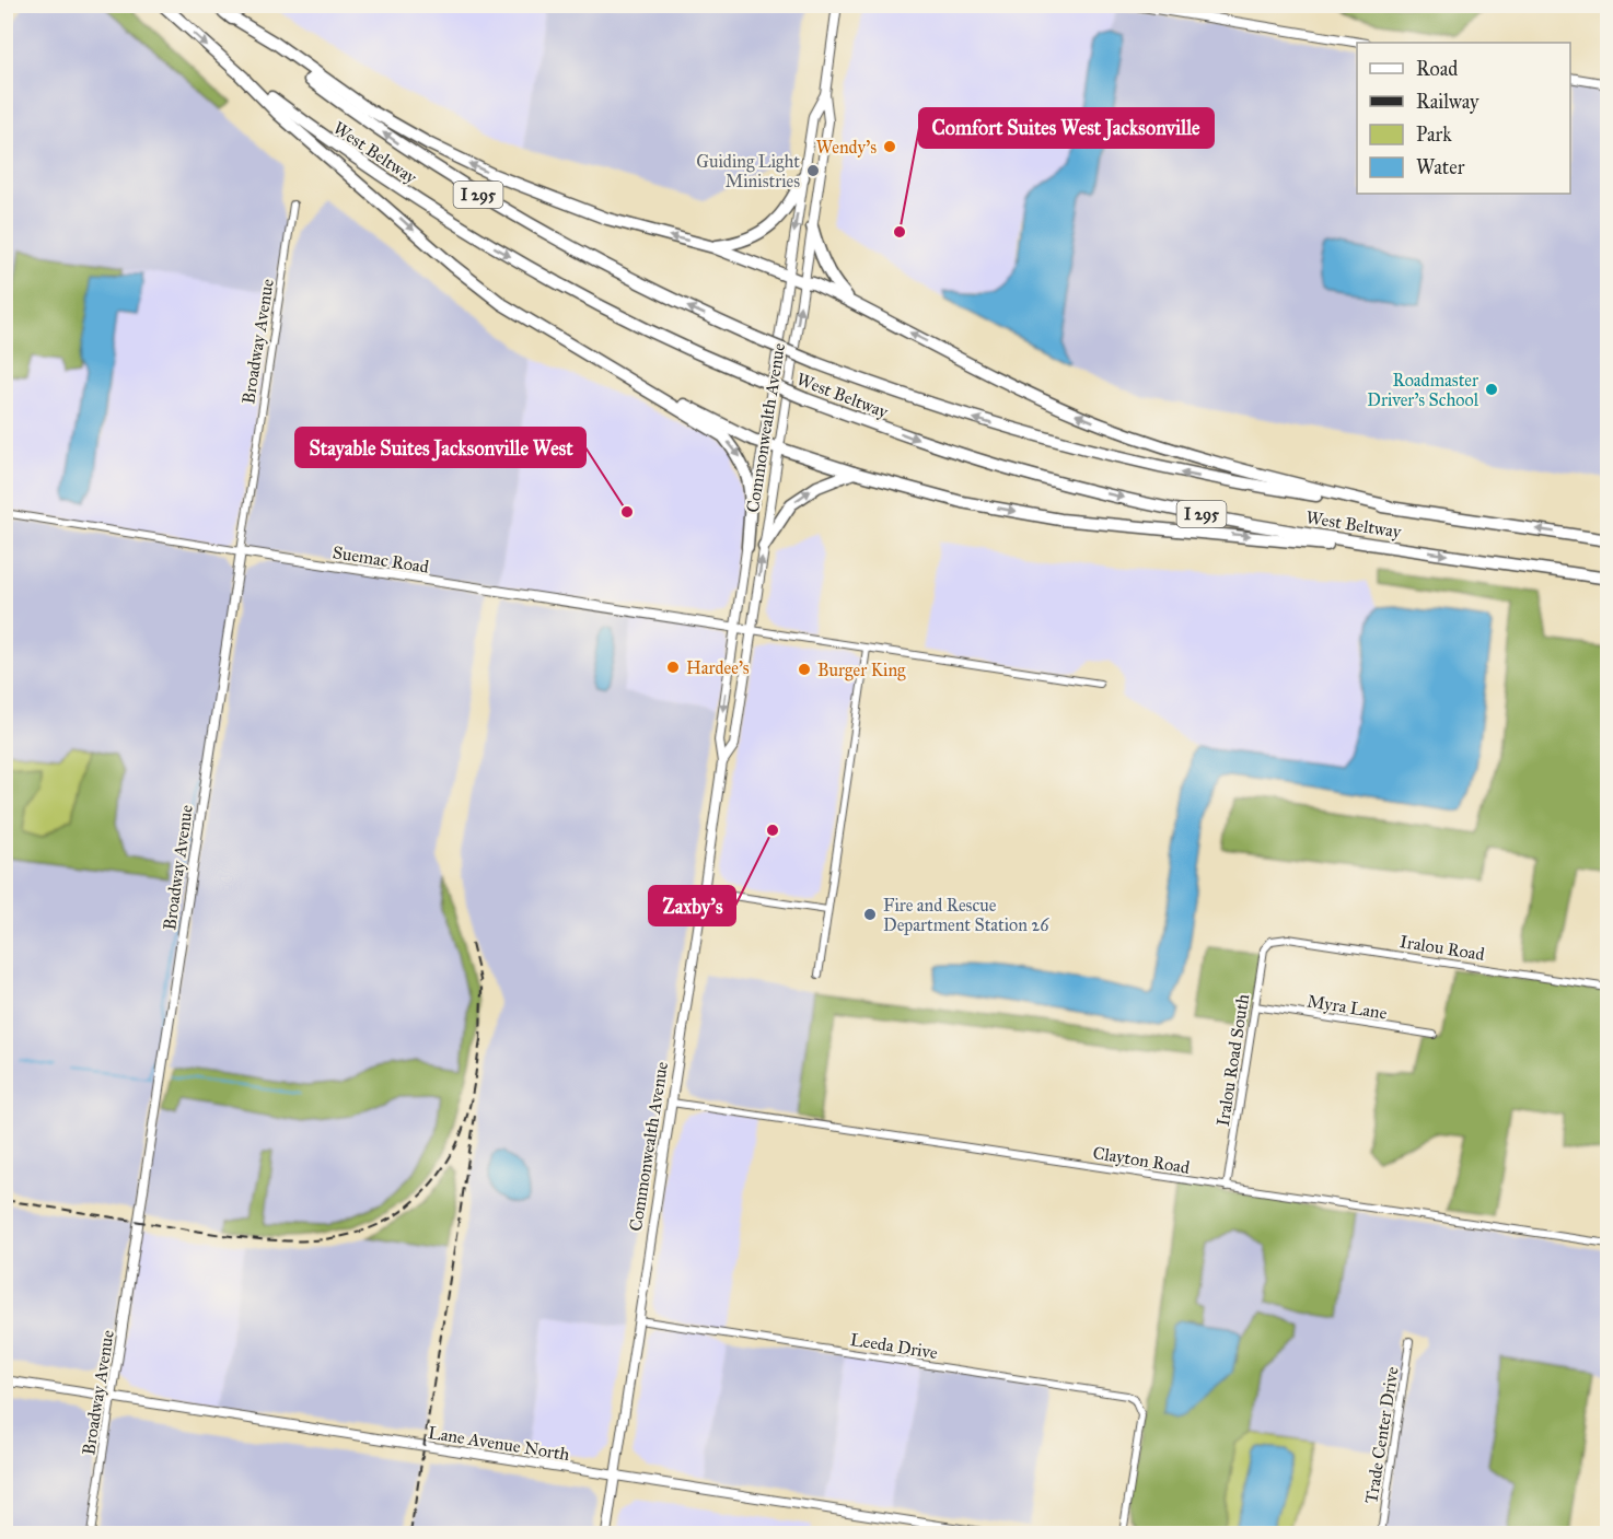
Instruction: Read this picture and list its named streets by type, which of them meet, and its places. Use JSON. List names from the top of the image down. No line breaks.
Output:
{"streets":{"highway":["West Beltway","I 295"],"main road":["Commonwealth Avenue","Lane Avenue North"],"street":["Broadway Avenue","Suemac Road","Iralou Road","Myra Lane","Iralou Road South","Clayton Road","Leeda Drive","Trade Center Drive"]},"crossings":[["Broadway Avenue","Suemac Road"],["Broadway Avenue","Lane Avenue North"],["Commonwealth Avenue","Suemac Road"],["Commonwealth Avenue","Clayton Road"],["Commonwealth Avenue","Leeda Drive"],["Commonwealth Avenue","Lane Avenue North"],["Iralou Road","Iralou Road South"],["Myra Lane","Iralou Road South"],["Iralou Road South","Clayton Road"]],"places":["Wendy's","Guiding Light Ministries","Comfort Suites West Jacksonville","Roadmaster Driver's School","Stayable Suites Jacksonville West","Hardee's","Burger King","Zaxby's","Fire and Rescue Department Station 26"],"legend":["Road","Railway","Park","Water"]}
